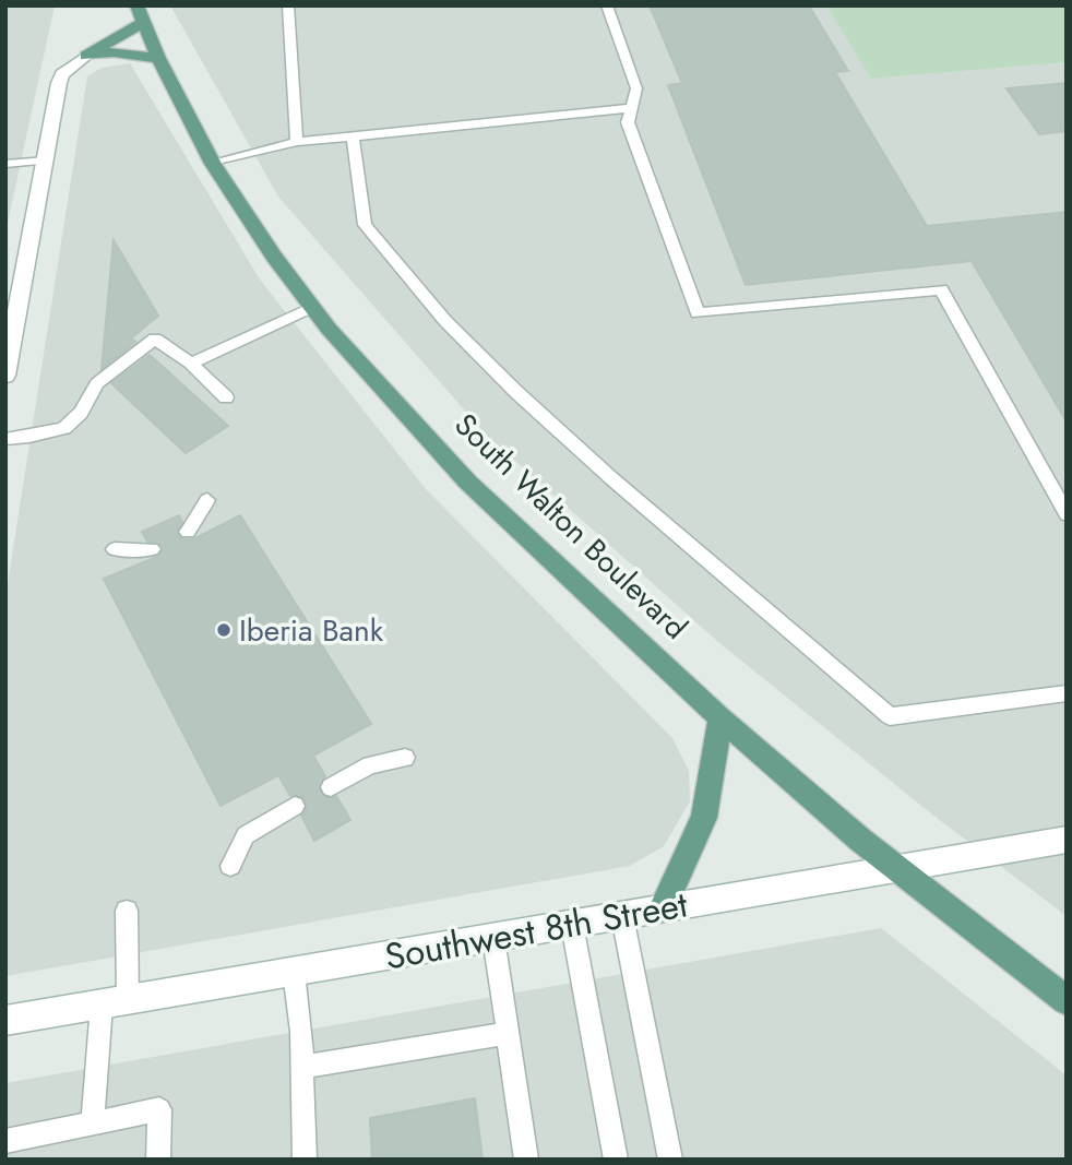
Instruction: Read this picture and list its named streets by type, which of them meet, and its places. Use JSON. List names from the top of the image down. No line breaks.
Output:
{"streets":{"main road":["South Walton Boulevard","Southwest 8th Street"]},"crossings":[["South Walton Boulevard","Southwest 8th Street"]],"places":["Iberia Bank"]}
